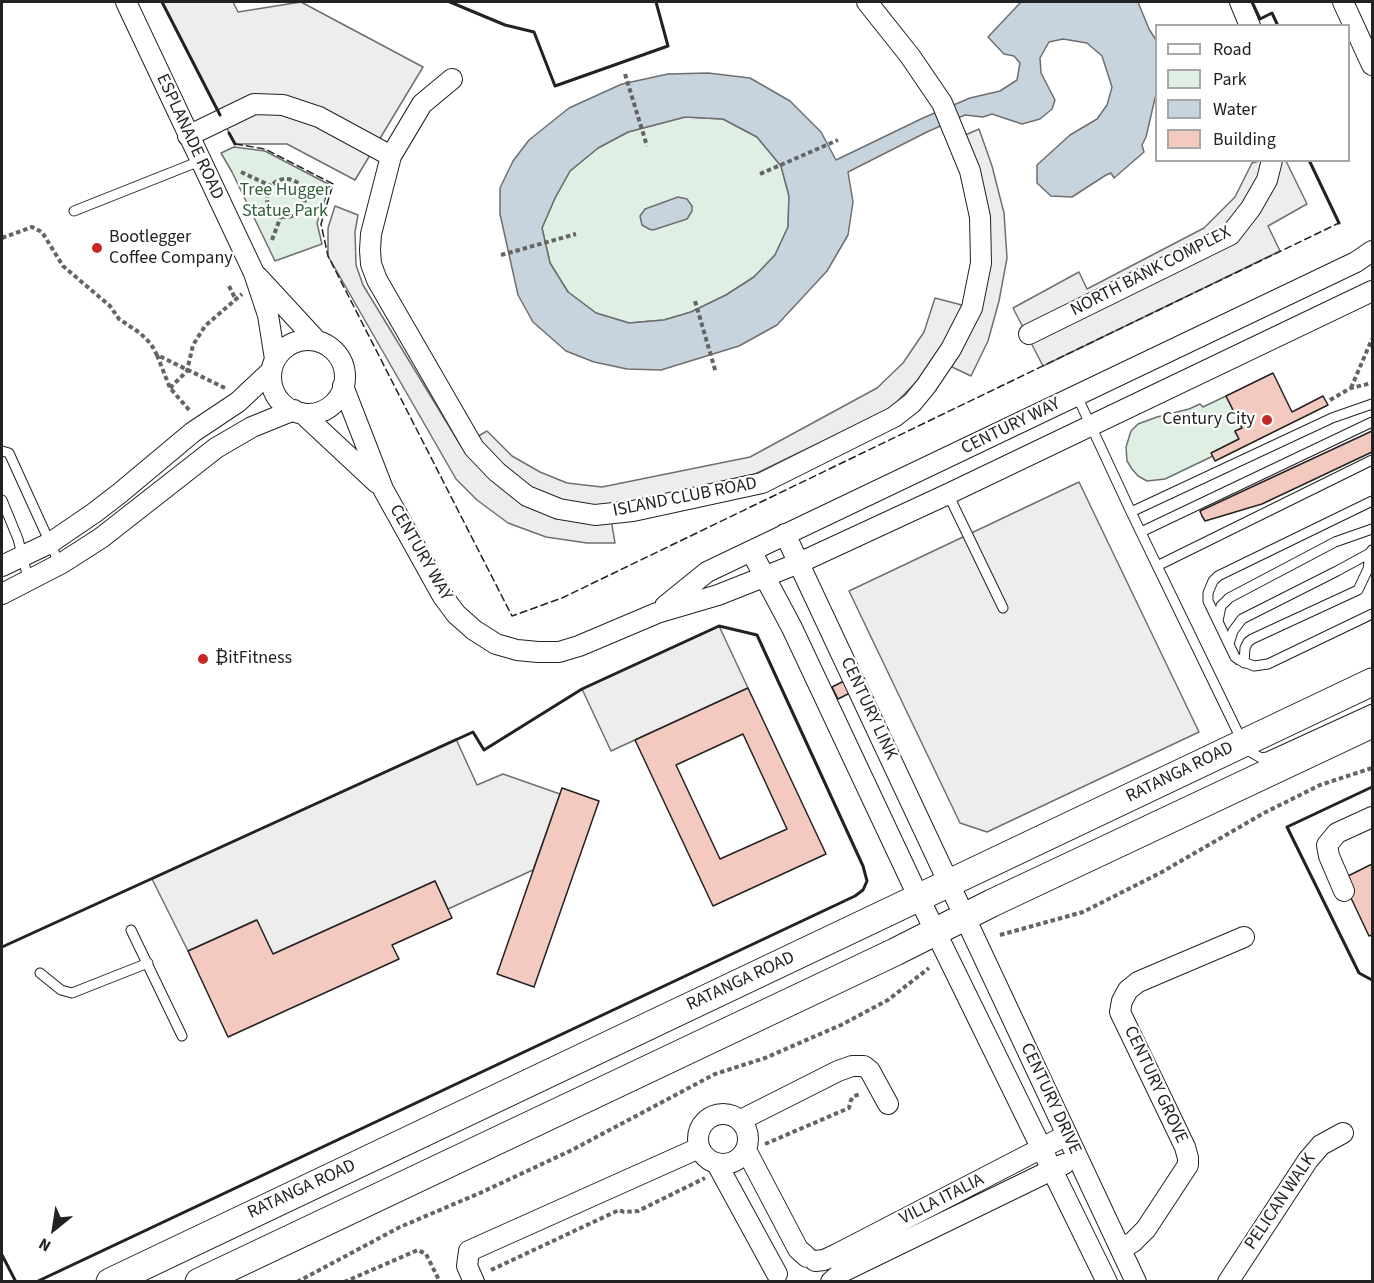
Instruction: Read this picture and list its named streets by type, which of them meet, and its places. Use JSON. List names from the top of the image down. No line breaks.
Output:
{"streets":{"main road":["RATANGA ROAD"],"street":["ESPLANADE ROAD","NORTH BANK COMPLEX","CENTURY WAY","ISLAND CLUB ROAD","CENTURY LINK","CENTURY GROVE","CENTURY DRIVE","VILLA ITALIA","PELICAN WALK"]},"crossings":[["ESPLANADE ROAD","CENTURY WAY"],["CENTURY WAY","CENTURY LINK"],["CENTURY LINK","RATANGA ROAD"],["CENTURY LINK","CENTURY DRIVE"],["RATANGA ROAD","CENTURY DRIVE"],["CENTURY GROVE","CENTURY DRIVE"],["CENTURY DRIVE","VILLA ITALIA"]],"parks":["Tree Hugger Statue Park"],"places":["Bootlegger Coffee Company","Century City","₿itFitness"],"legend":["Road","Park","Water","Building"],"north":"bottom left"}
